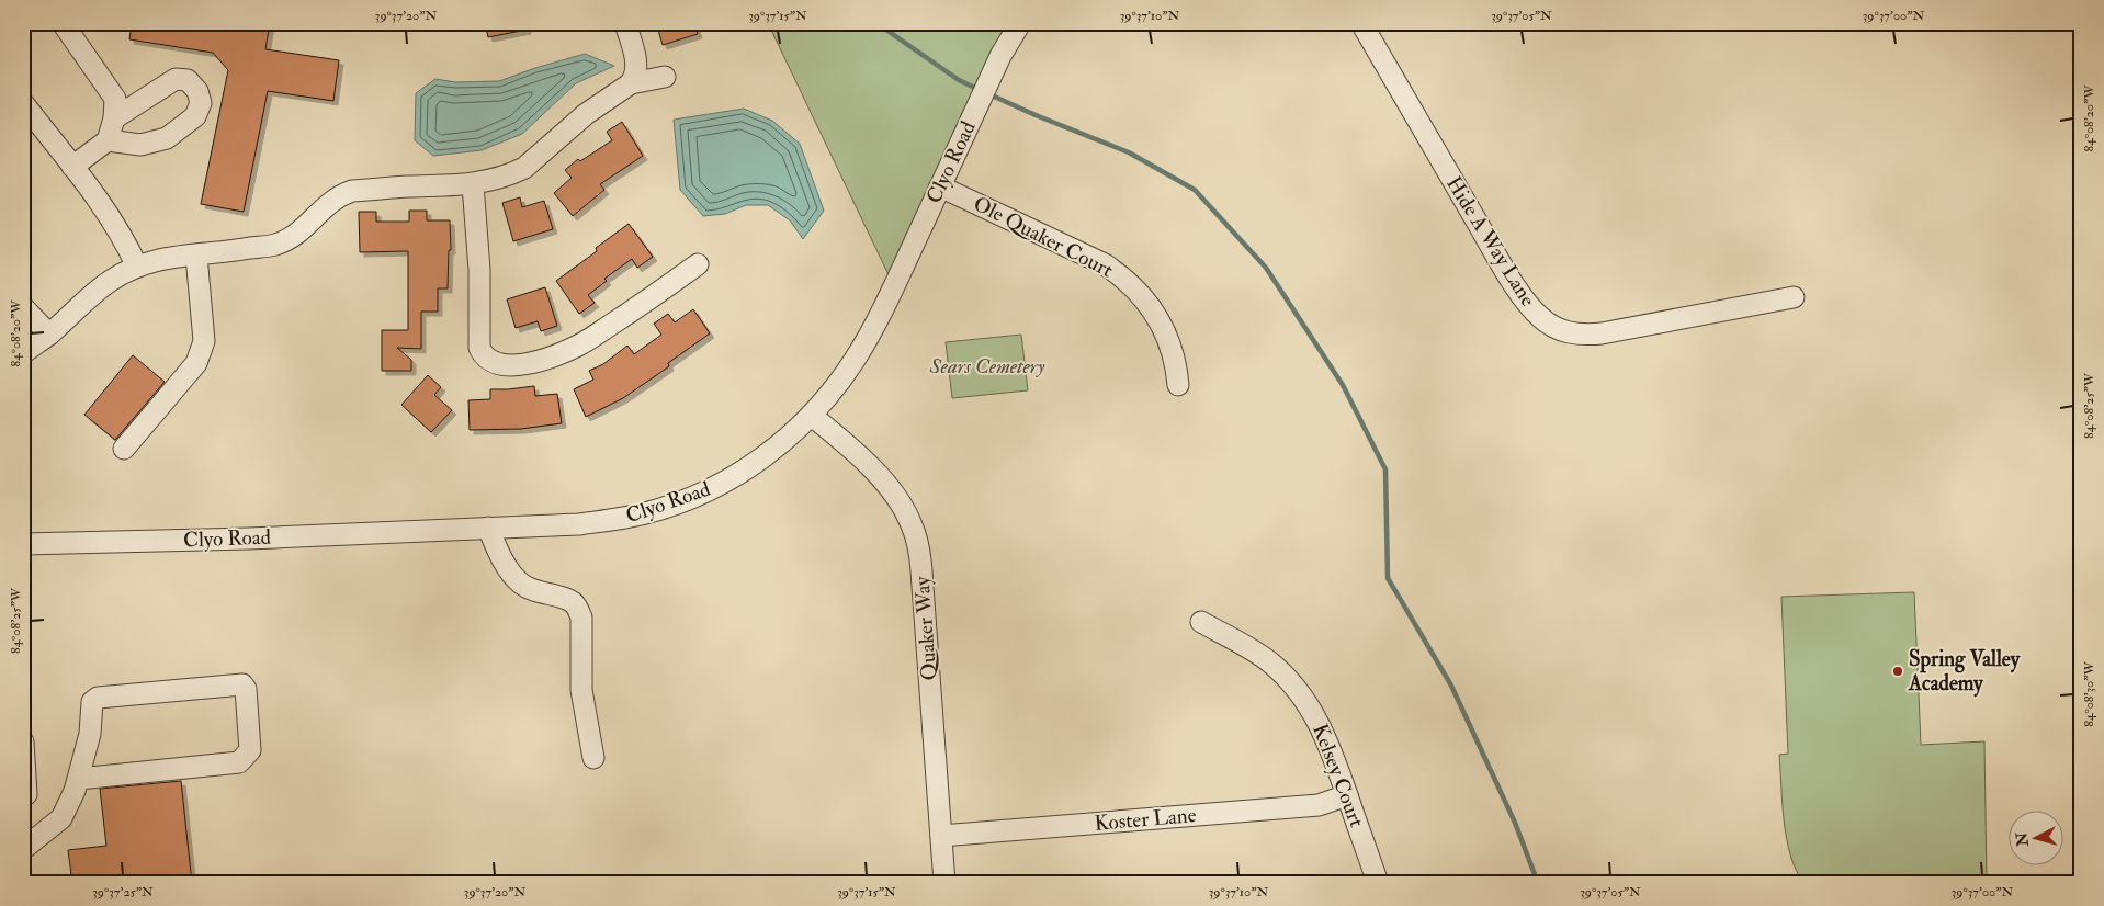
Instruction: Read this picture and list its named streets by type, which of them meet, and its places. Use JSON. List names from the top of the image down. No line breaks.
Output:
{"streets":{"street":["Clyo Road","Ole Quaker Court","Hide A Way Lane","Quaker Way","Kelsey Court","Koster Lane"]},"crossings":[["Clyo Road","Ole Quaker Court"],["Clyo Road","Quaker Way"],["Quaker Way","Koster Lane"],["Kelsey Court","Koster Lane"]],"parks":["Sears Cemetery"],"places":["Spring Valley Academy"],"north":"left","coordinates":["39°37'20\"N","39°37'15\"N","39°37'10\"N","39°37'05\"N","39°37'00\"N","84°08'20\"W","84°08'25\"W","84°08'30\"W","39°37'25\"N"]}
